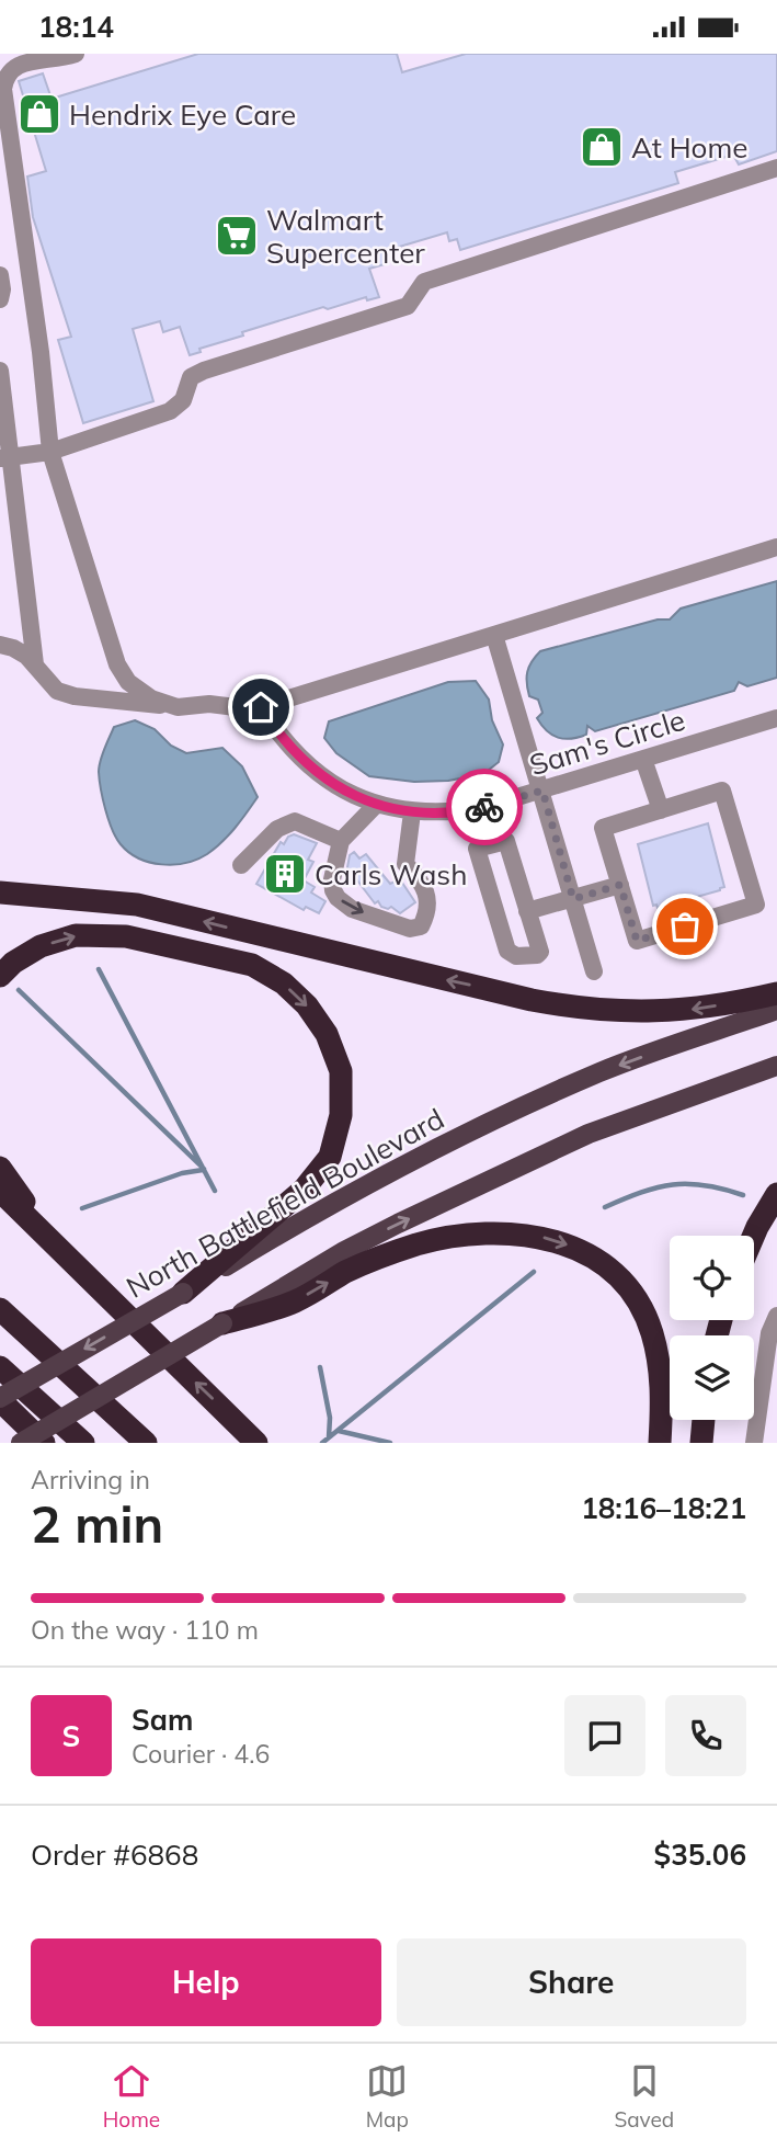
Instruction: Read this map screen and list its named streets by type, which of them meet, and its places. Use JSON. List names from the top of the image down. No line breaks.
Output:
{"streets":{"main road":["North Battlefield Boulevard"],"street":["Sam's Circle"]},"places":{"shop":["Hendrix Eye Care","At Home"],"supermarket":["Walmart Supercenter"],"building":["Carls Wash"]},"page":{"status":"18:14","heading":["2 min","Arriving in","18:16–18:21"],"panel":["Sam","Courier · 4.6","Order #6868","$35.06"],"bar":"On the way · 110 m","round":"S","buttons":["Help","Share"],"tabs":["Home","Map","Saved"]}}
